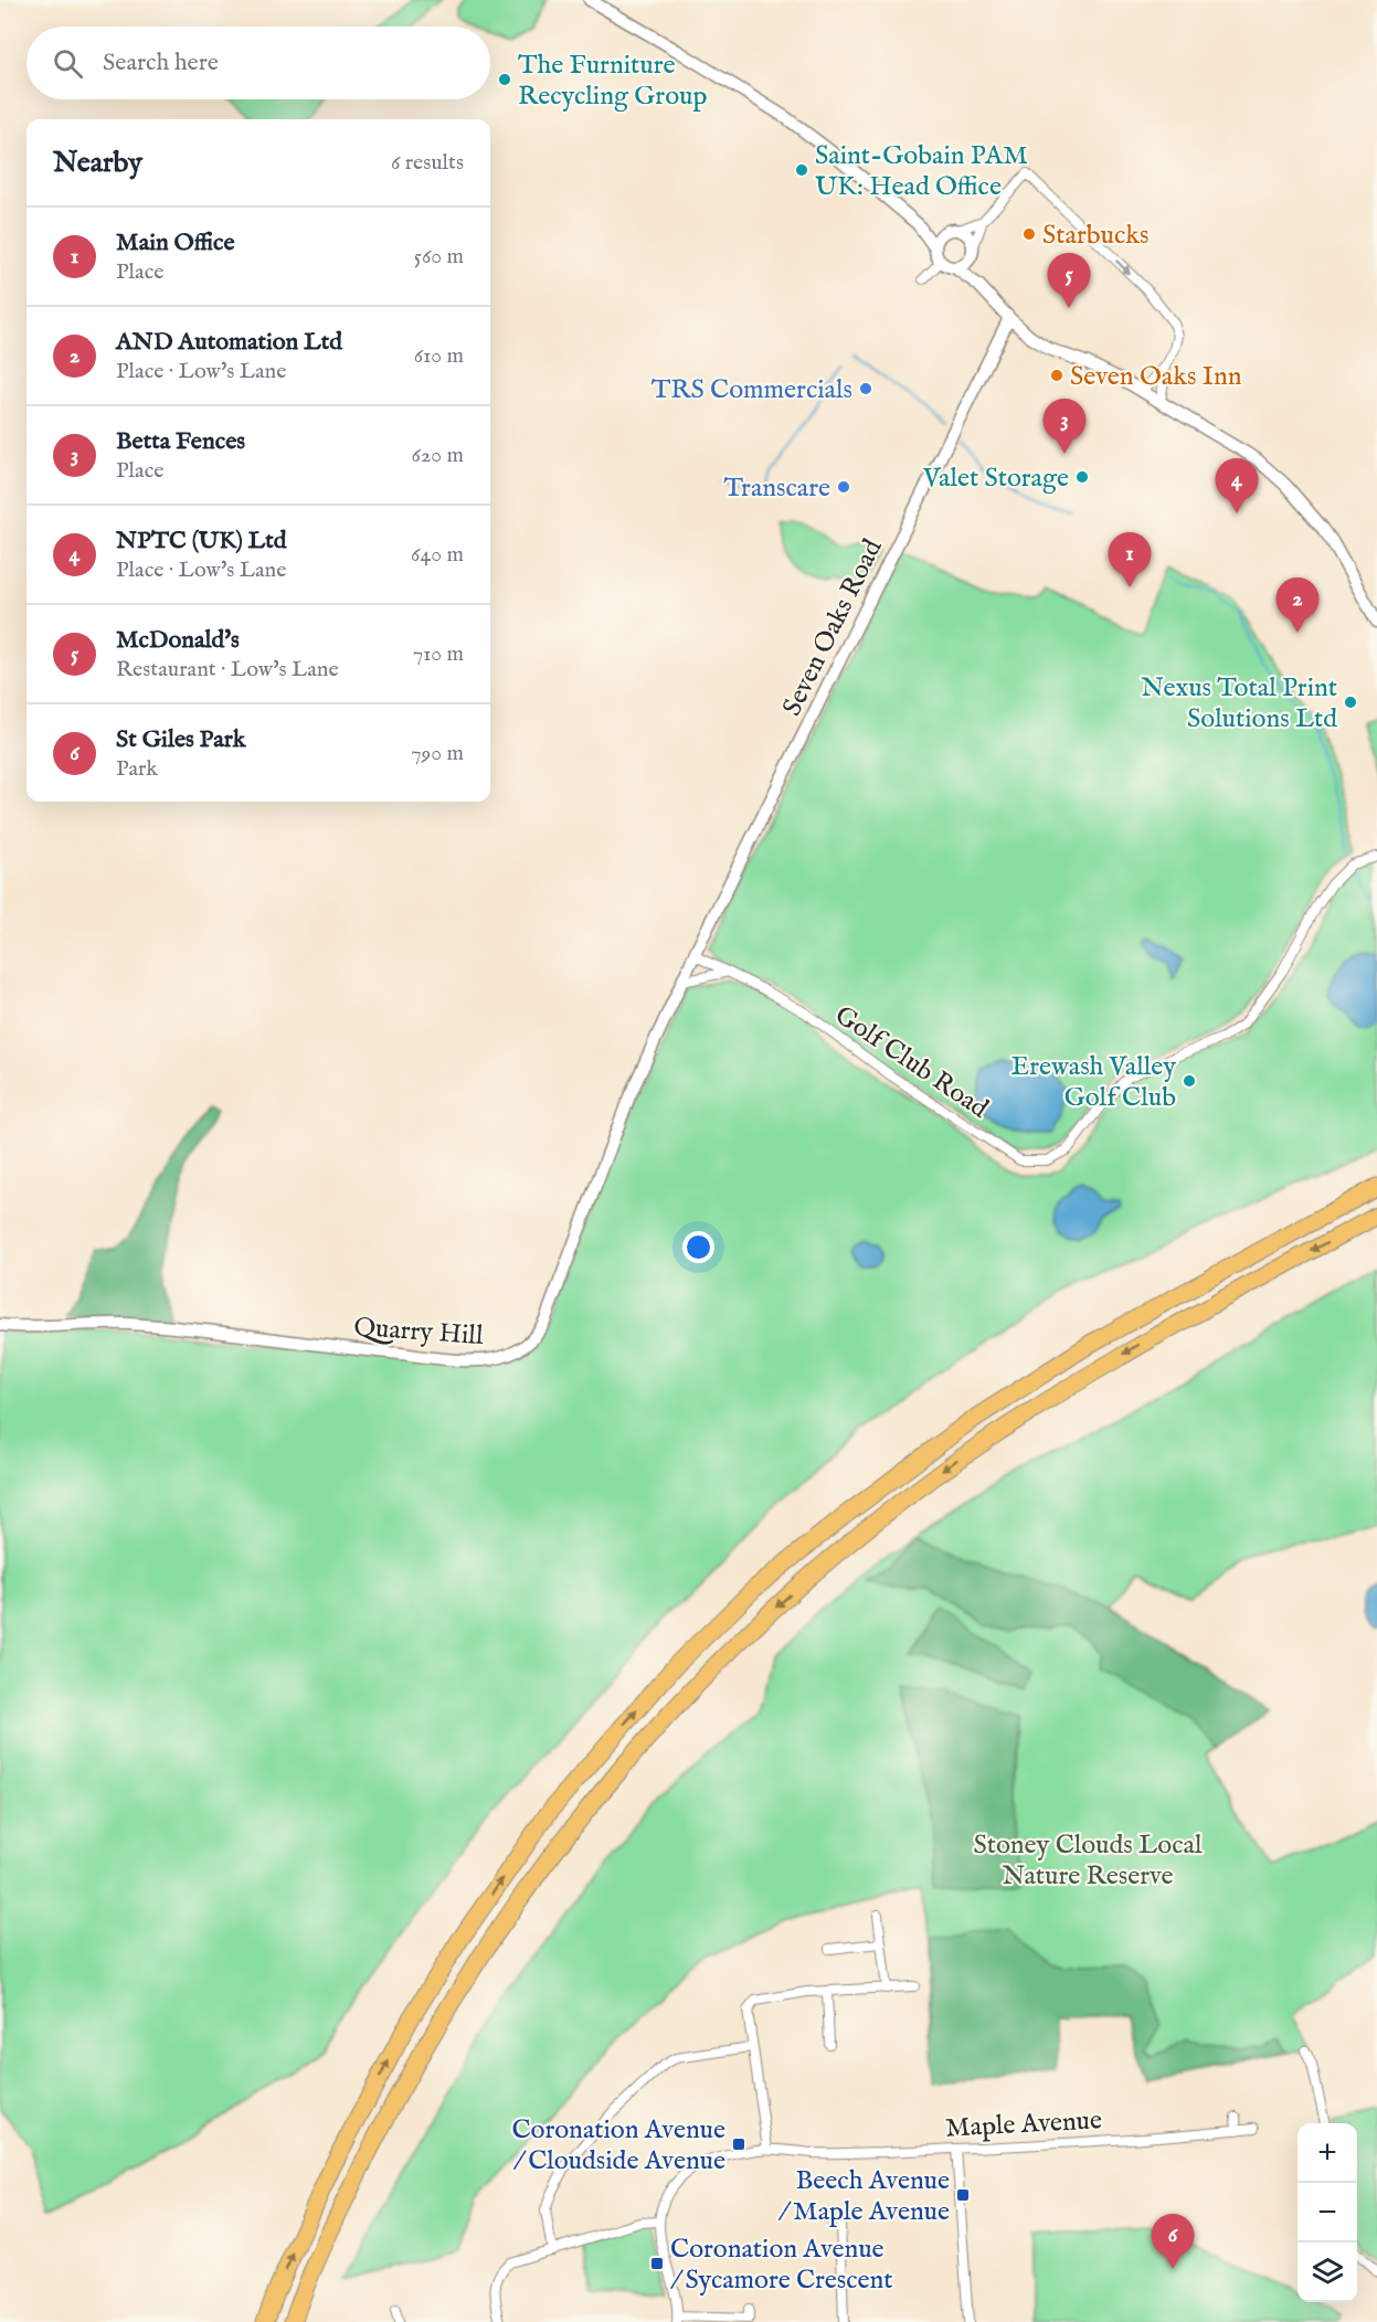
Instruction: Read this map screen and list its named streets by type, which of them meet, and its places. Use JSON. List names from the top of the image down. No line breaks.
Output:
{"streets":{"street":["Seven Oaks Road","Golf Club Road","Quarry Hill","Maple Avenue"]},"crossings":[["Seven Oaks Road","Golf Club Road"],["Seven Oaks Road","Quarry Hill"],["Golf Club Road","Quarry Hill"]],"parks":["Stoney Clouds Local Nature Reserve"],"places":{"other":["The Furniture Recycling Group","Saint-Gobain PAM UK: Head Office","Starbucks","Seven Oaks Inn","TRS Commercials","Valet Storage","Transcare","Nexus Total Print Solutions Ltd","Erewash Valley Golf Club"],"transit":["Coronation Avenue / Cloudside Avenue","Beech Avenue / Maple Avenue","Coronation Avenue / Sycamore Crescent"]},"page":{"search":"Search here","heading":["Nearby","6 results"],"list":[{"mark":"1","name":"Main Office","note":"Place","value":"560 m"},{"mark":"2","name":"AND Automation Ltd","note":"Place · Low's Lane","value":"610 m"},{"mark":"3","name":"Betta Fences","note":"Place","value":"620 m"},{"mark":"4","name":"NPTC (UK) Ltd","note":"Place · Low's Lane","value":"640 m"},{"mark":"5","name":"McDonald's","note":"Restaurant · Low's Lane","value":"710 m"},{"mark":"6","name":"St Giles Park","note":"Park","value":"790 m"}],"pins":["5","3","4","1","2","6"],"map_buttons":["+","−"]}}
